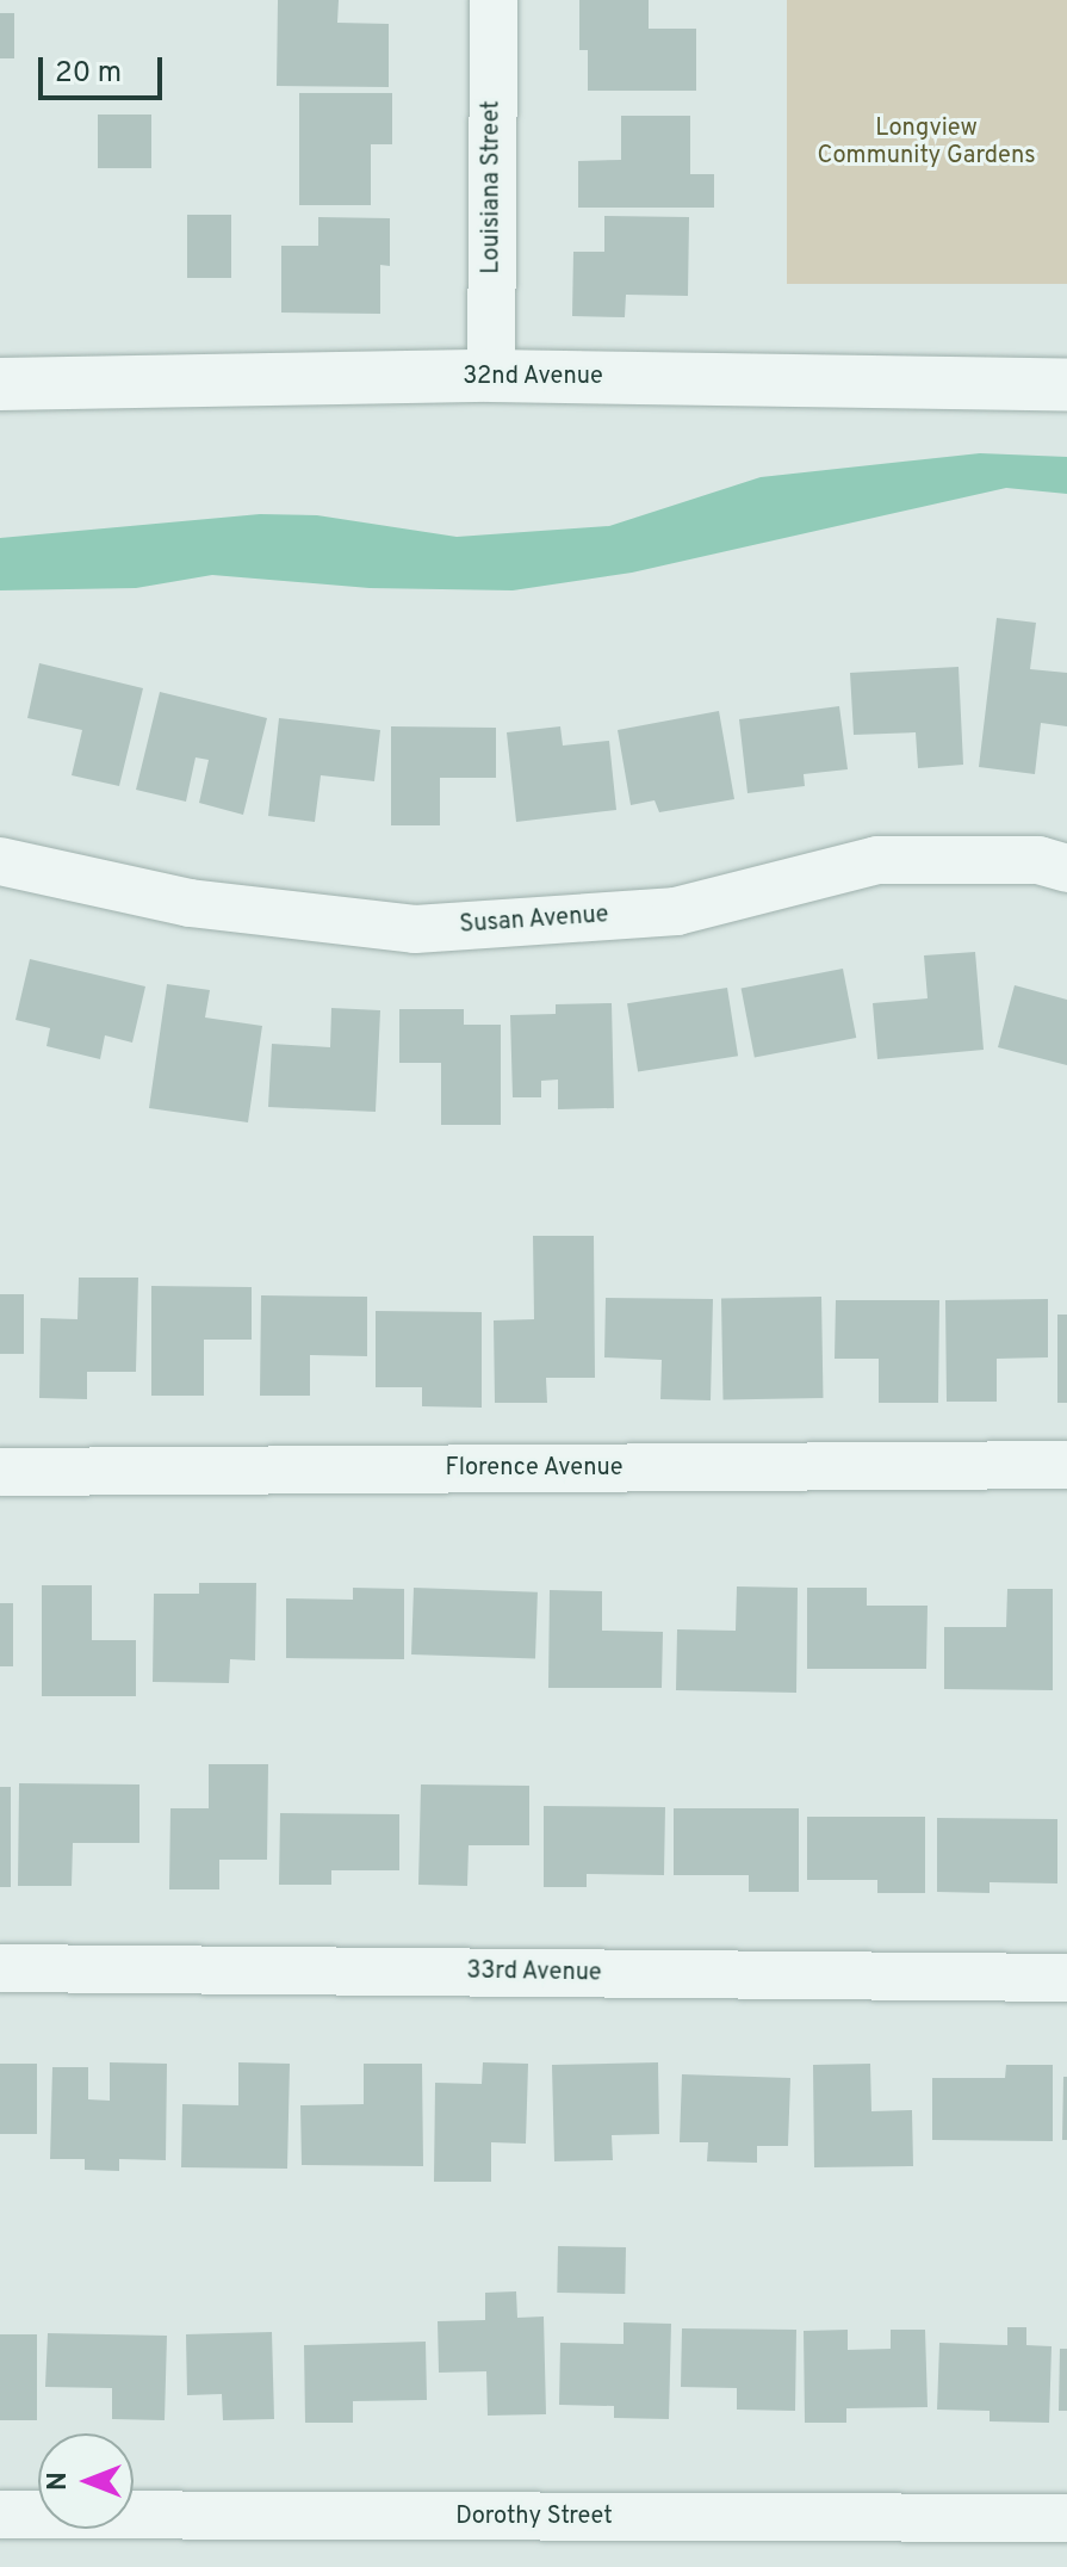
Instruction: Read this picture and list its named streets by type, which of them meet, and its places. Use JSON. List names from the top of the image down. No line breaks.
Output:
{"streets":{"street":["Louisiana Street","32nd Avenue","Susan Avenue","Florence Avenue","33rd Avenue","Dorothy Street"]},"crossings":[["Louisiana Street","32nd Avenue"]],"parks":["Longview Community Gardens"],"scale_bar":"20 m","north":"left"}
